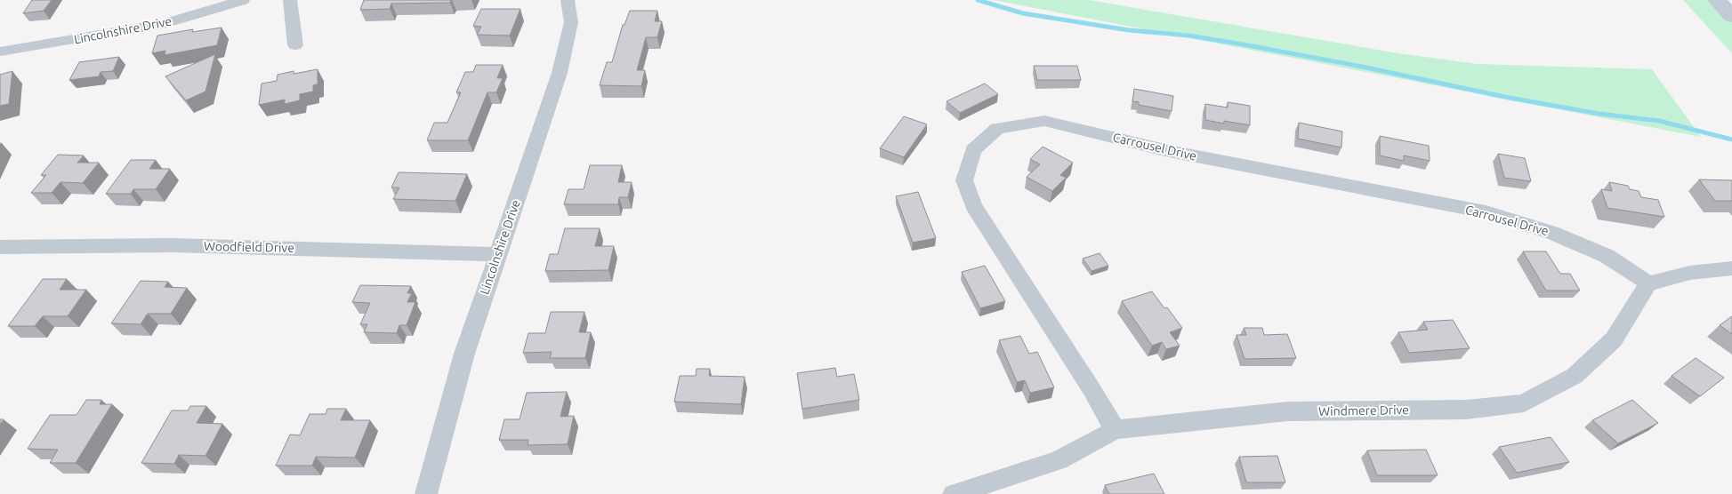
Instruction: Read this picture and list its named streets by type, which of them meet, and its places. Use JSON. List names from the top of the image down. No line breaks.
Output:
{"streets":{"street":["Lincolnshire Drive","Carrousel Drive","Woodfield Drive","Windmere Drive"]},"crossings":[["Lincolnshire Drive","Woodfield Drive"],["Carrousel Drive","Windmere Drive"]]}
